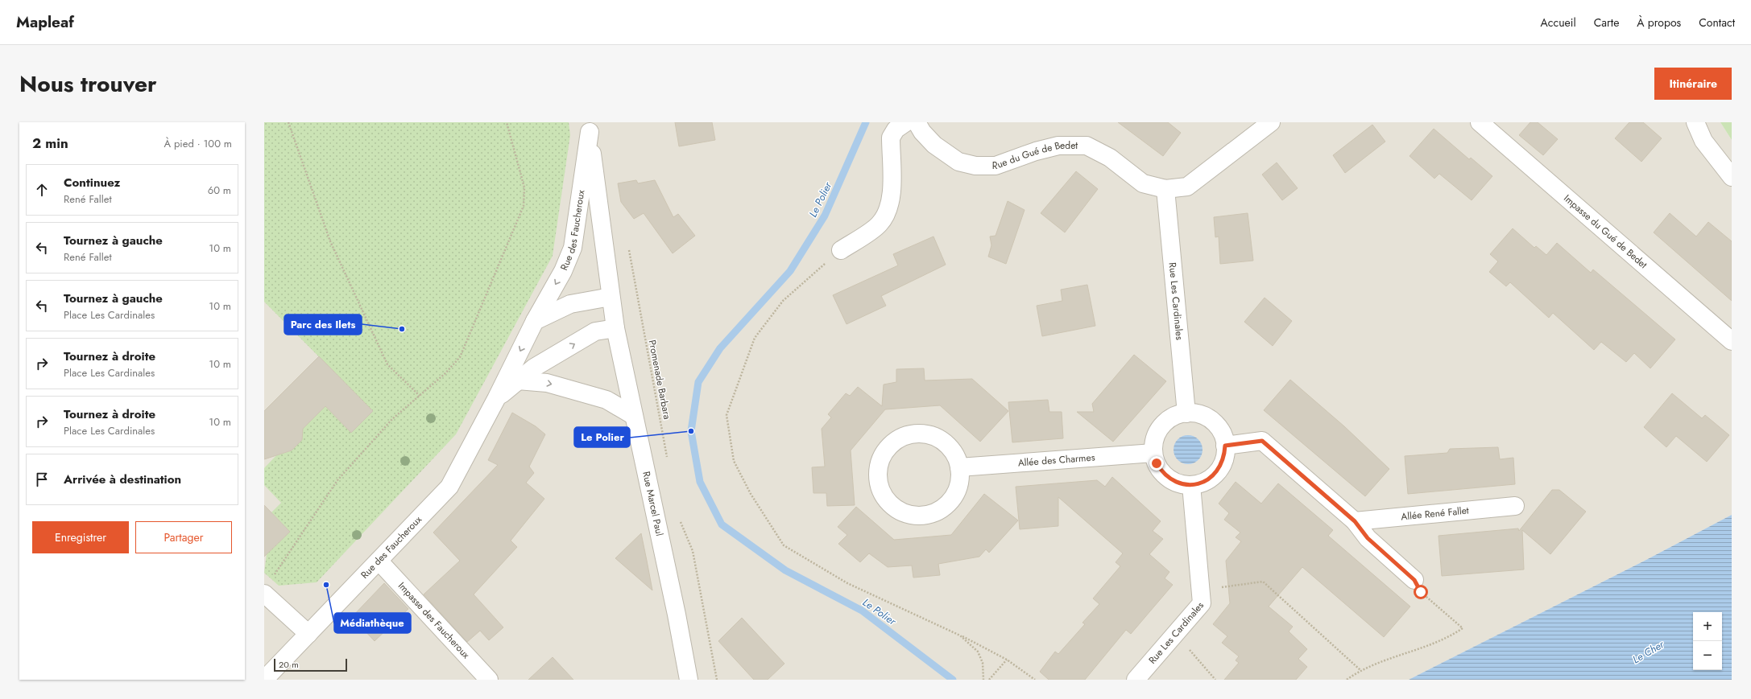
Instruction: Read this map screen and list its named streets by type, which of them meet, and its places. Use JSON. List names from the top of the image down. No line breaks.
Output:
{"streets":{"street":["Rue du Gué de Bedet","Rue des Faucheroux","Impasse du Gué de Bedet","Rue Les Cardinales","Allée des Charmes","Rue Marcel Paul","Allée René Fallet","Impasse des Faucheroux"],"path":["Promenade Barbara"]},"crossings":[["Rue du Gué de Bedet","Rue Les Cardinales"],["Rue des Faucheroux","Rue Marcel Paul"],["Rue des Faucheroux","Impasse des Faucheroux"],["Rue Les Cardinales","Allée des Charmes"]],"water":["Le Polier","Le Cher"],"places":["Parc des Ilets","Le Polier","Médiathèque"],"scale_bar":"20 m","page":{"header":"Mapleaf","nav":["Accueil","Carte","À propos","Contact"],"title":"Nous trouver","buttons":["Itinéraire",["Enregistrer","Partager"]],"heading":["2 min","À pied · 100 m"],"list":[["Continuez","René Fallet","60 m"],["Tournez à gauche","René Fallet","10 m"],["Tournez à gauche","Place Les Cardinales","10 m"],["Tournez à droite","Place Les Cardinales","10 m"],["Tournez à droite","Place Les Cardinales","10 m"],"Arrivée à destination"],"map_buttons":["+","−"],"scale":"20 m"}}
